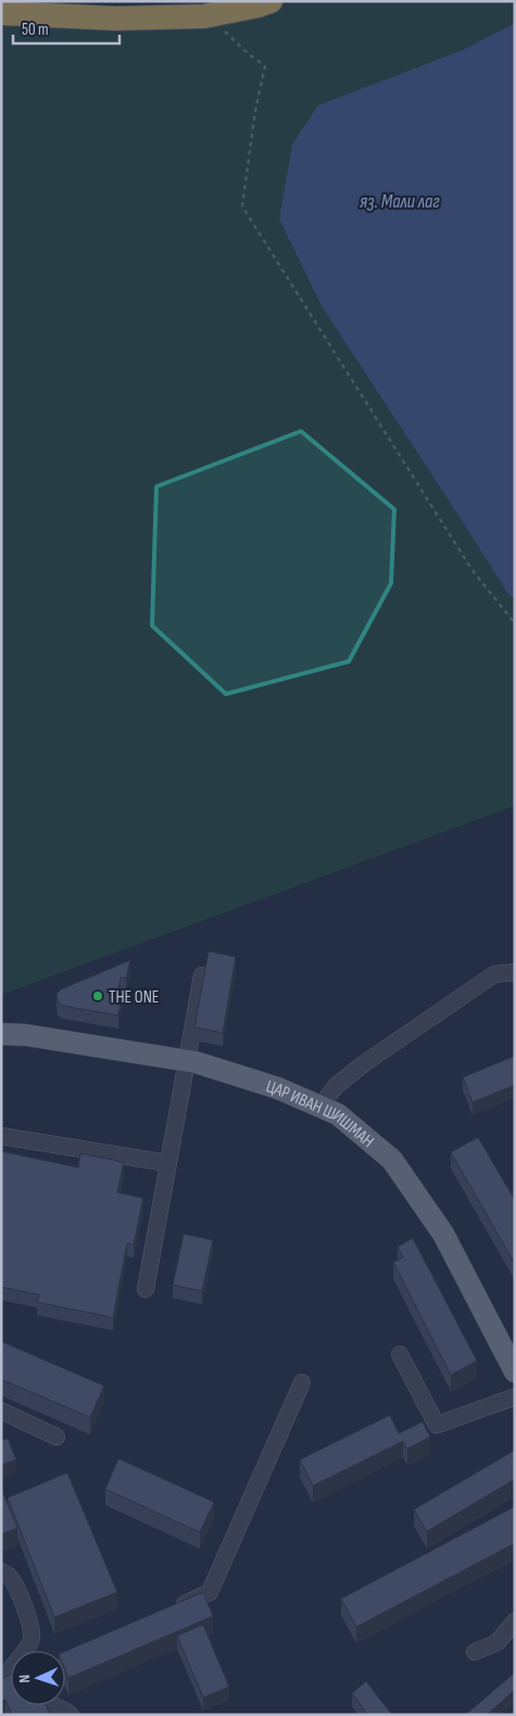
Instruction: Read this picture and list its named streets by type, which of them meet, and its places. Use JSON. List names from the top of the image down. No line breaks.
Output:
{"streets":{"main road":["ЦАР ИВАН ШИШМАН"]},"water":["яз. Мали лаг"],"places":["THE ONE"],"scale_bar":"50 m","north":"left"}
